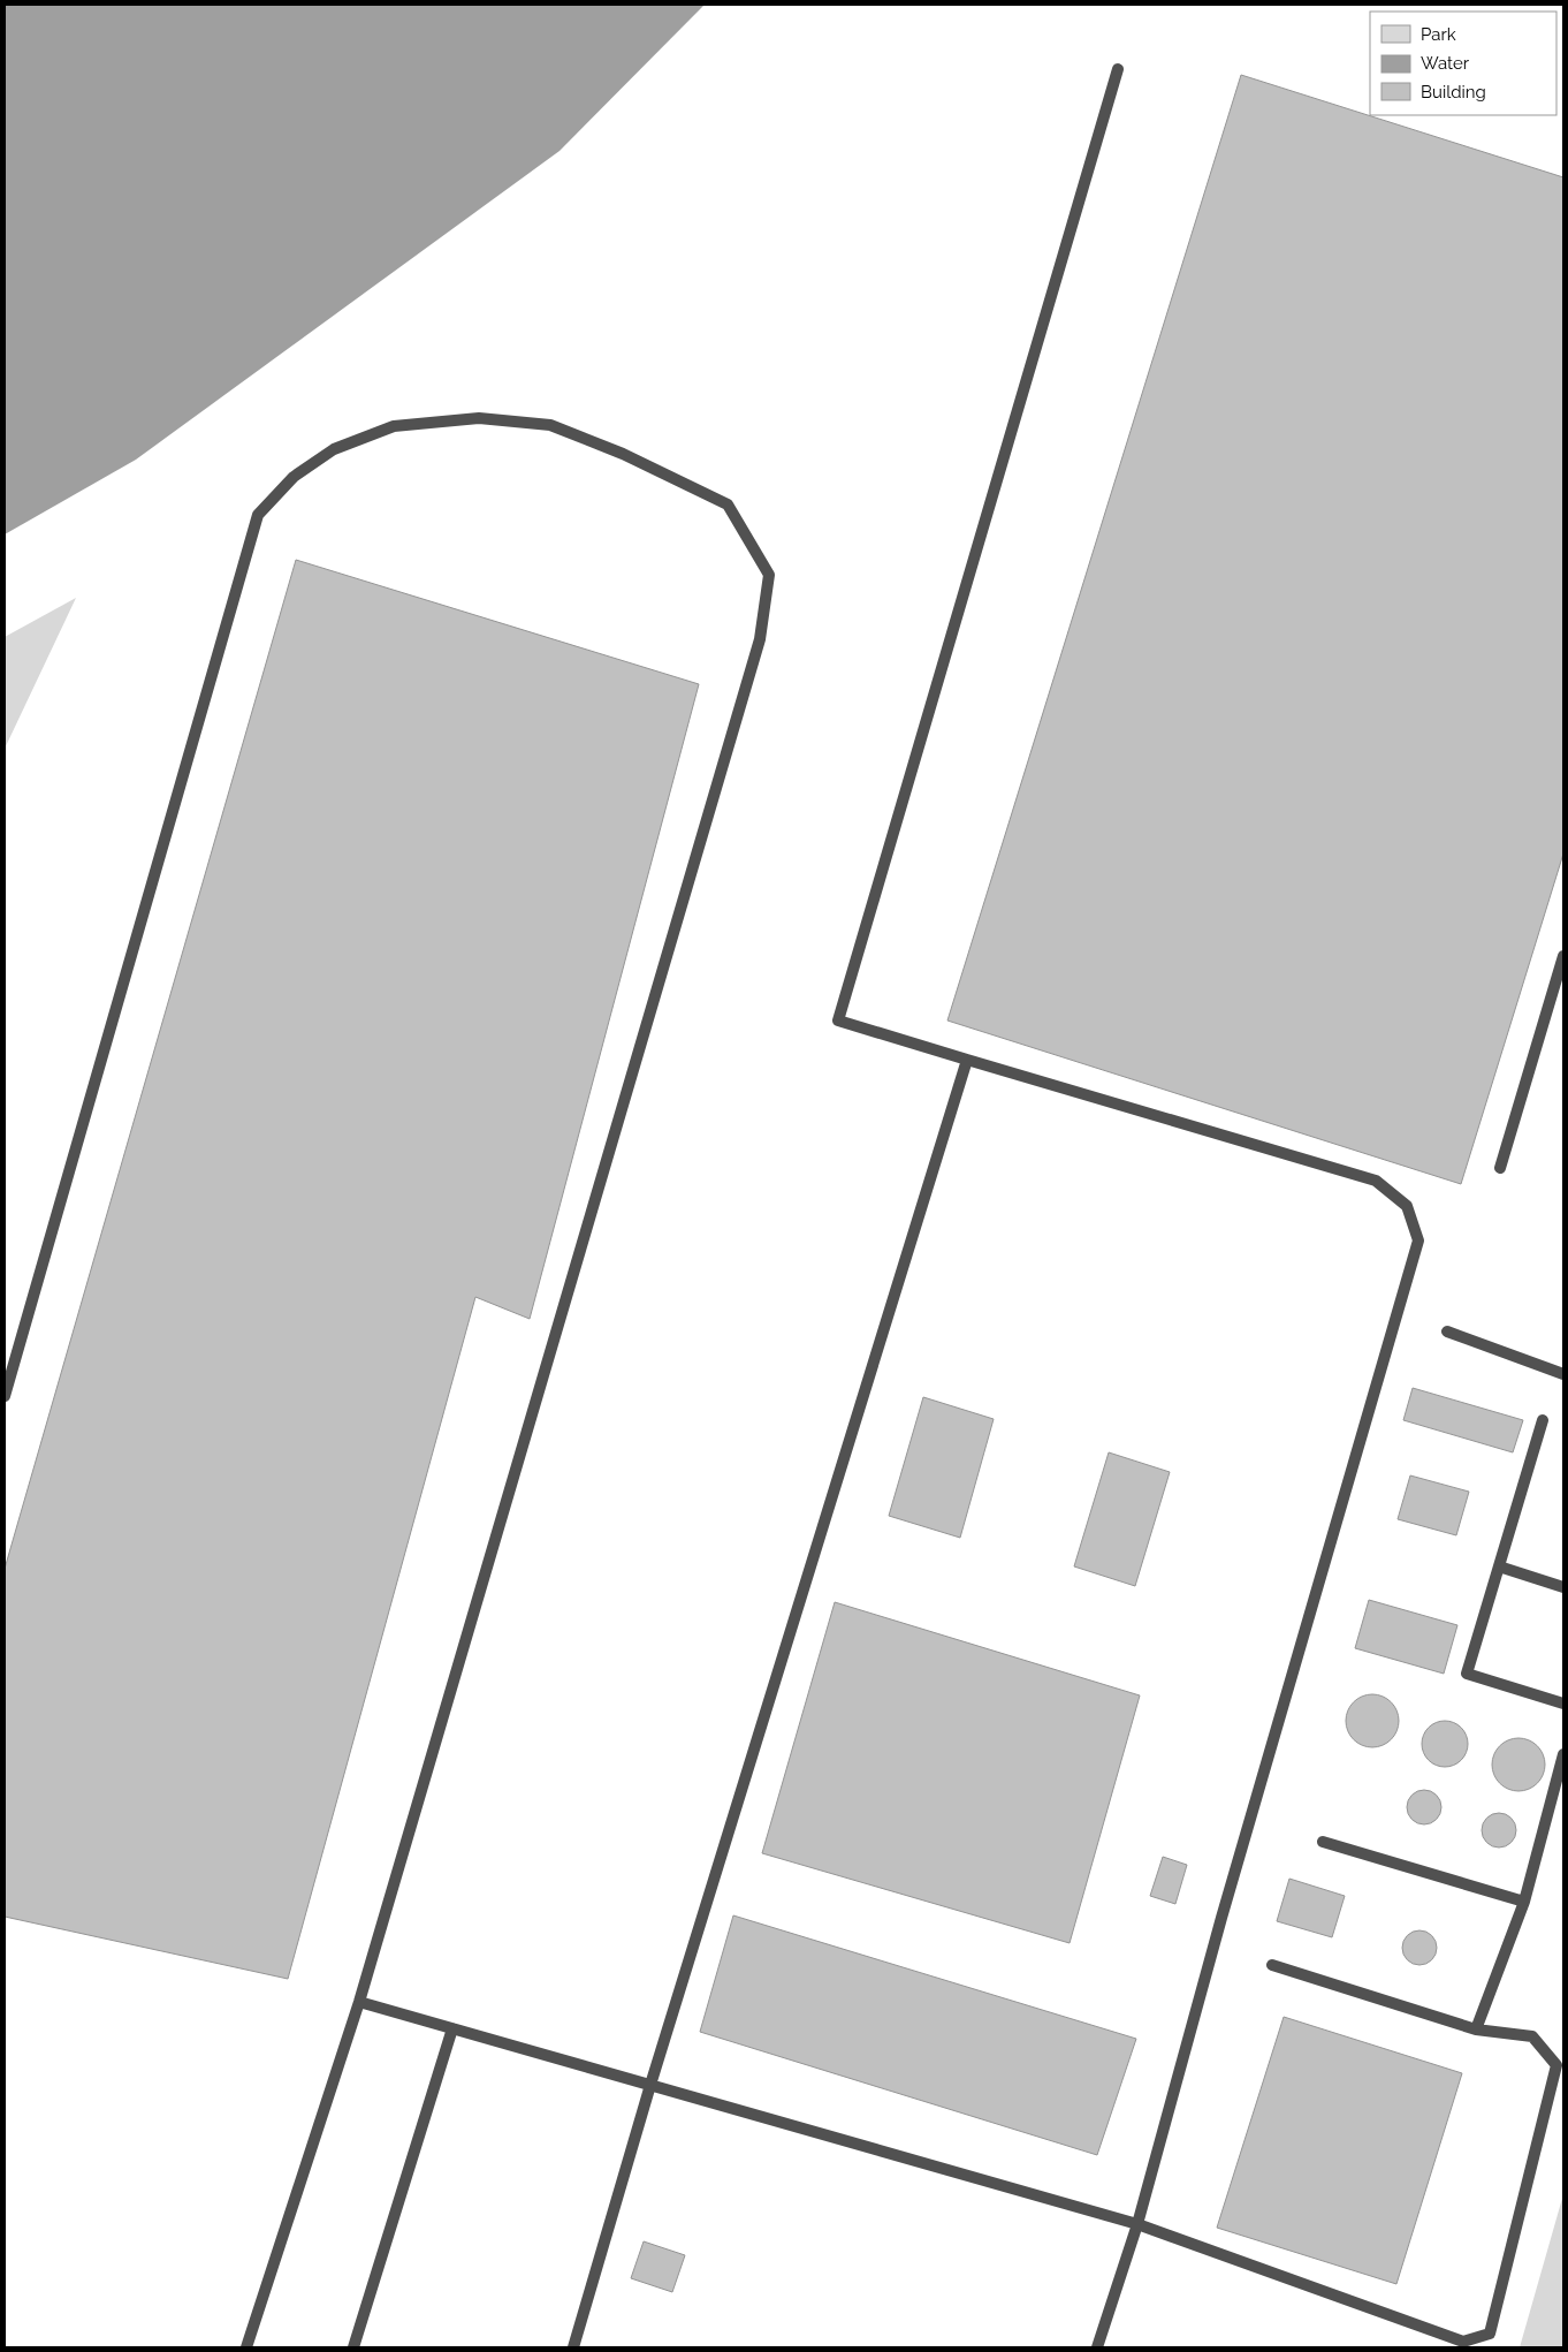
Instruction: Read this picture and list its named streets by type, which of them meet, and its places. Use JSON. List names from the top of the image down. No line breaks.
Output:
{"legend":["Park","Water","Building"]}
